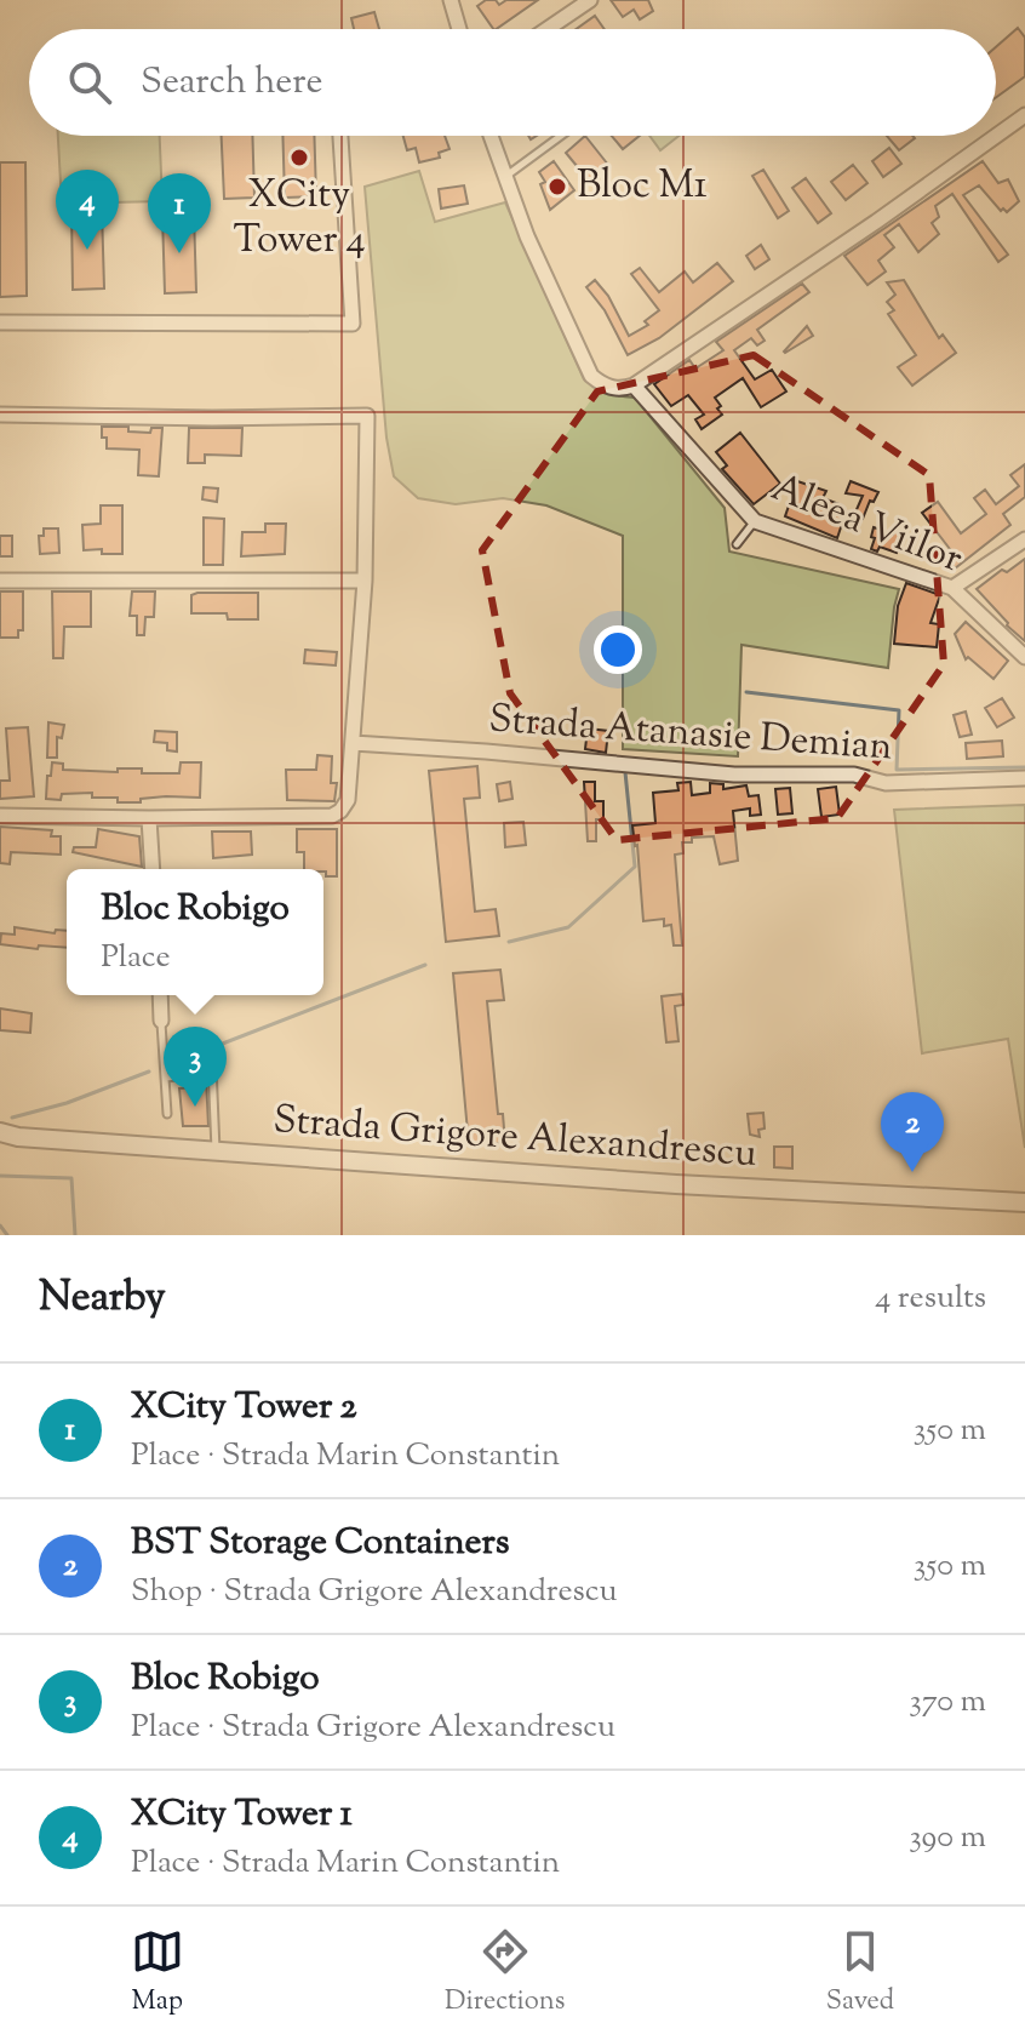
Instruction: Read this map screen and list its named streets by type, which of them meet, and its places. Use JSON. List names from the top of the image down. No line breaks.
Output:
{"streets":{"street":["Aleea Viilor","Strada Atanasie Demian","Strada Grigore Alexandrescu"]},"places":["XCity Tower 4","Bloc M1"],"page":{"search":"Search here","pins":["4","1","3","2"],"popup":["Bloc Robigo","Place"],"heading":["Nearby","4 results"],"list":[{"mark":"1","name":"XCity Tower 2","note":"Place · Strada Marin Constantin","value":"350 m"},{"mark":"2","name":"BST Storage Containers","note":"Shop · Strada Grigore Alexandrescu","value":"350 m"},{"mark":"3","name":"Bloc Robigo","note":"Place · Strada Grigore Alexandrescu","value":"370 m"},{"mark":"4","name":"XCity Tower 1","note":"Place · Strada Marin Constantin","value":"390 m"}],"nav":["Map","Directions","Saved"]}}
